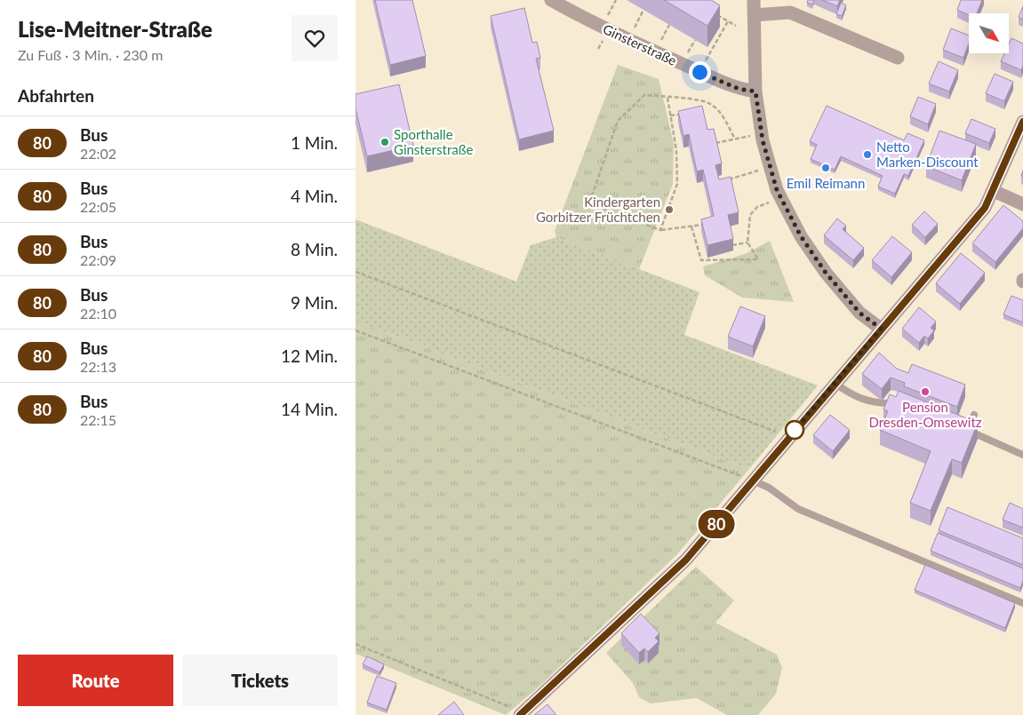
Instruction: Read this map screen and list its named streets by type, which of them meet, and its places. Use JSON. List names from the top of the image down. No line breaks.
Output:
{"streets":{"street":["Ginsterstraße"]},"places":["Sporthalle Ginsterstraße","Netto Marken-Discount","Emil Reimann","Kindergarten Gorbitzer Früchtchen","Pension Dresden-Omsewitz"],"lines":["bus line 80"],"north":"bottom right","page":{"heading":[["Lise-Meitner-Straße","Zu Fuß · 3 Min. · 230 m"],"Abfahrten"],"on_map":"80","list":[{"mark":"80","name":"Bus","note":"22:02","value":"1 Min."},{"mark":"80","name":"Bus","note":"22:05","value":"4 Min."},{"mark":"80","name":"Bus","note":"22:09","value":"8 Min."},{"mark":"80","name":"Bus","note":"22:10","value":"9 Min."},{"mark":"80","name":"Bus","note":"22:13","value":"12 Min."},{"mark":"80","name":"Bus","note":"22:15","value":"14 Min."}],"buttons":["Route","Tickets"]}}
